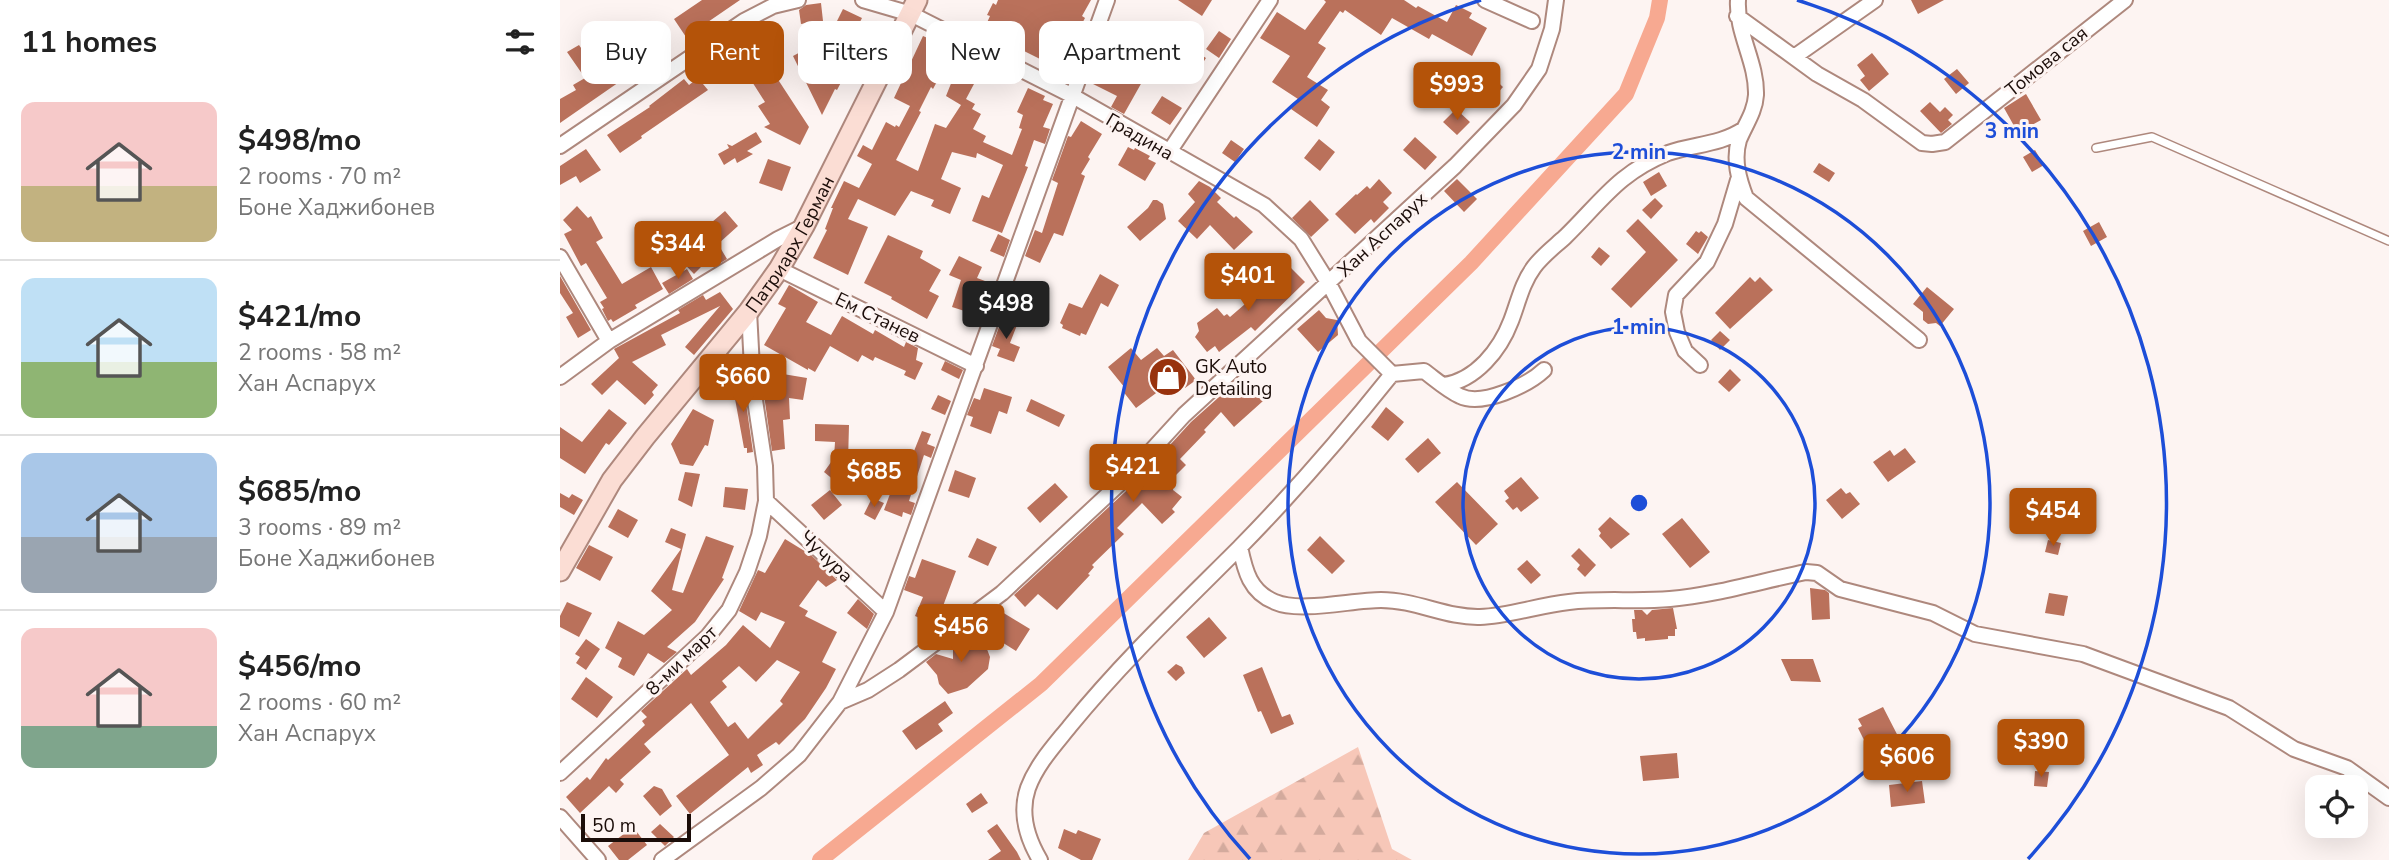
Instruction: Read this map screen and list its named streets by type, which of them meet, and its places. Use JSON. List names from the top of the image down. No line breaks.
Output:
{"streets":{"street":["Томова сая","Градина","Хан Аспарух","Патриарх Герман","Ем Станев","Чучура","8-ми март"]},"crossings":[["Градина","Хан Аспарух"],["Градина","Патриарх Герман"],["Патриарх Герман","Ем Станев"],["Патриарх Герман","8-ми март"],["Чучура","8-ми март"]],"places":{"shop":["GK Auto Detailing"]},"scale_bar":"50 m","page":{"heading":"11 homes","chip":["Buy","Rent","Filters","New","Apartment"],"price":["$993","$344","$401","$498","$660","$421","$685","$454","$456","$390","$606"],"list":[{"name":"$498/mo","note":"2 rooms · 70 m² · Боне Хаджибонев"},{"name":"$421/mo","note":"2 rooms · 58 m² · Хан Аспарух"},{"name":"$685/mo","note":"3 rooms · 89 m² · Боне Хаджибонев"},{"name":"$456/mo","note":"2 rooms · 60 m² · Хан Аспарух"}],"scale":"50 m"},"rings":["3 min","2 min","1 min"]}
